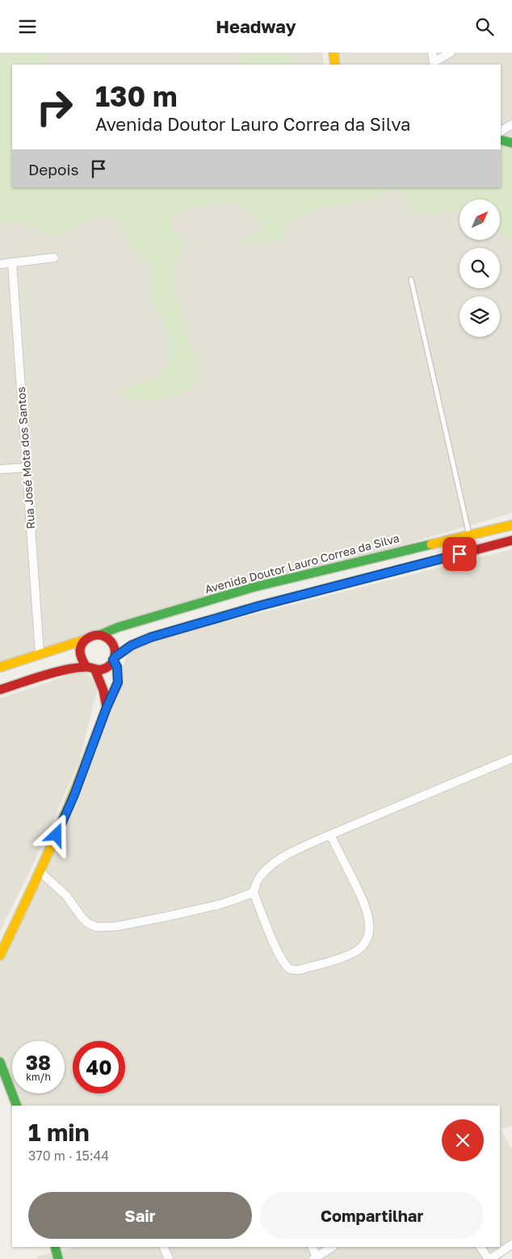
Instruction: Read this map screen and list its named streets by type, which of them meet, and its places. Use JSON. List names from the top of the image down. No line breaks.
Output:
{"streets":{"main road":["Avenida Doutor Lauro Correa da Silva"],"street":["Rua José Mota dos Santos"]},"north":"top right","page":{"header":"Headway","turn":["130 m","Avenida Doutor Lauro Correa da Silva"],"then":"Depois","speed":"38 km/h","limit":"40","heading":["1 min","370 m · 15:44"],"buttons":["Sair","Compartilhar"]}}
